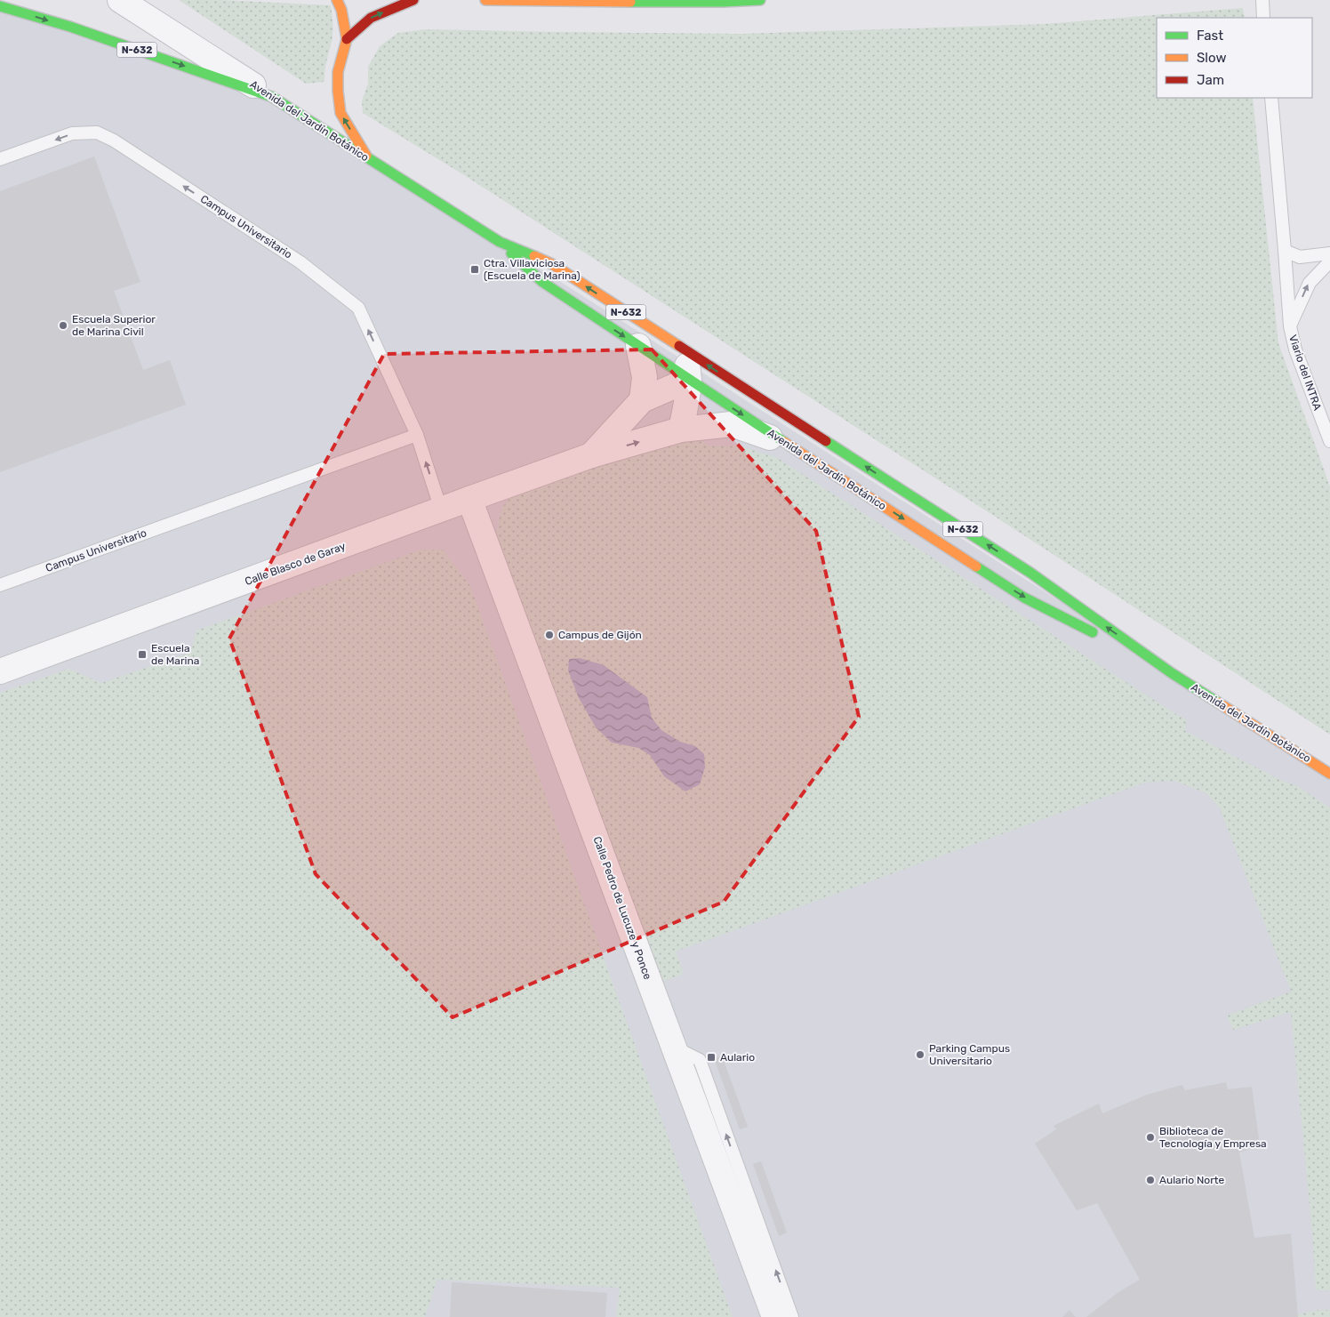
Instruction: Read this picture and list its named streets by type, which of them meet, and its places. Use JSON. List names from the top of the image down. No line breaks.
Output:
{"streets":{"main road":["N-632","Avenida del Jardín Botánico"],"street":["Calle Blasco de Garay","Calle Pedro de Lucuze y Ponce"],"lane":["Campus Universitario","Viario del INTRA"]},"crossings":[["N-632","Avenida del Jardín Botánico"],["Avenida del Jardín Botánico","Calle Blasco de Garay"],["Campus Universitario","Calle Blasco de Garay"],["Calle Blasco de Garay","Calle Pedro de Lucuze y Ponce"]],"one_way":["Campus Universitario","Viario del INTRA"],"places":{"transit":["Ctra. Villaviciosa (Escuela de Marina)","Escuela de Marina","Aulario"],"other":["Escuela Superior de Marina Civil","Campus de Gijón","Parking Campus Universitario","Biblioteca de Tecnología y Empresa","Aulario Norte"]},"legend":["Fast","Slow","Jam"]}
